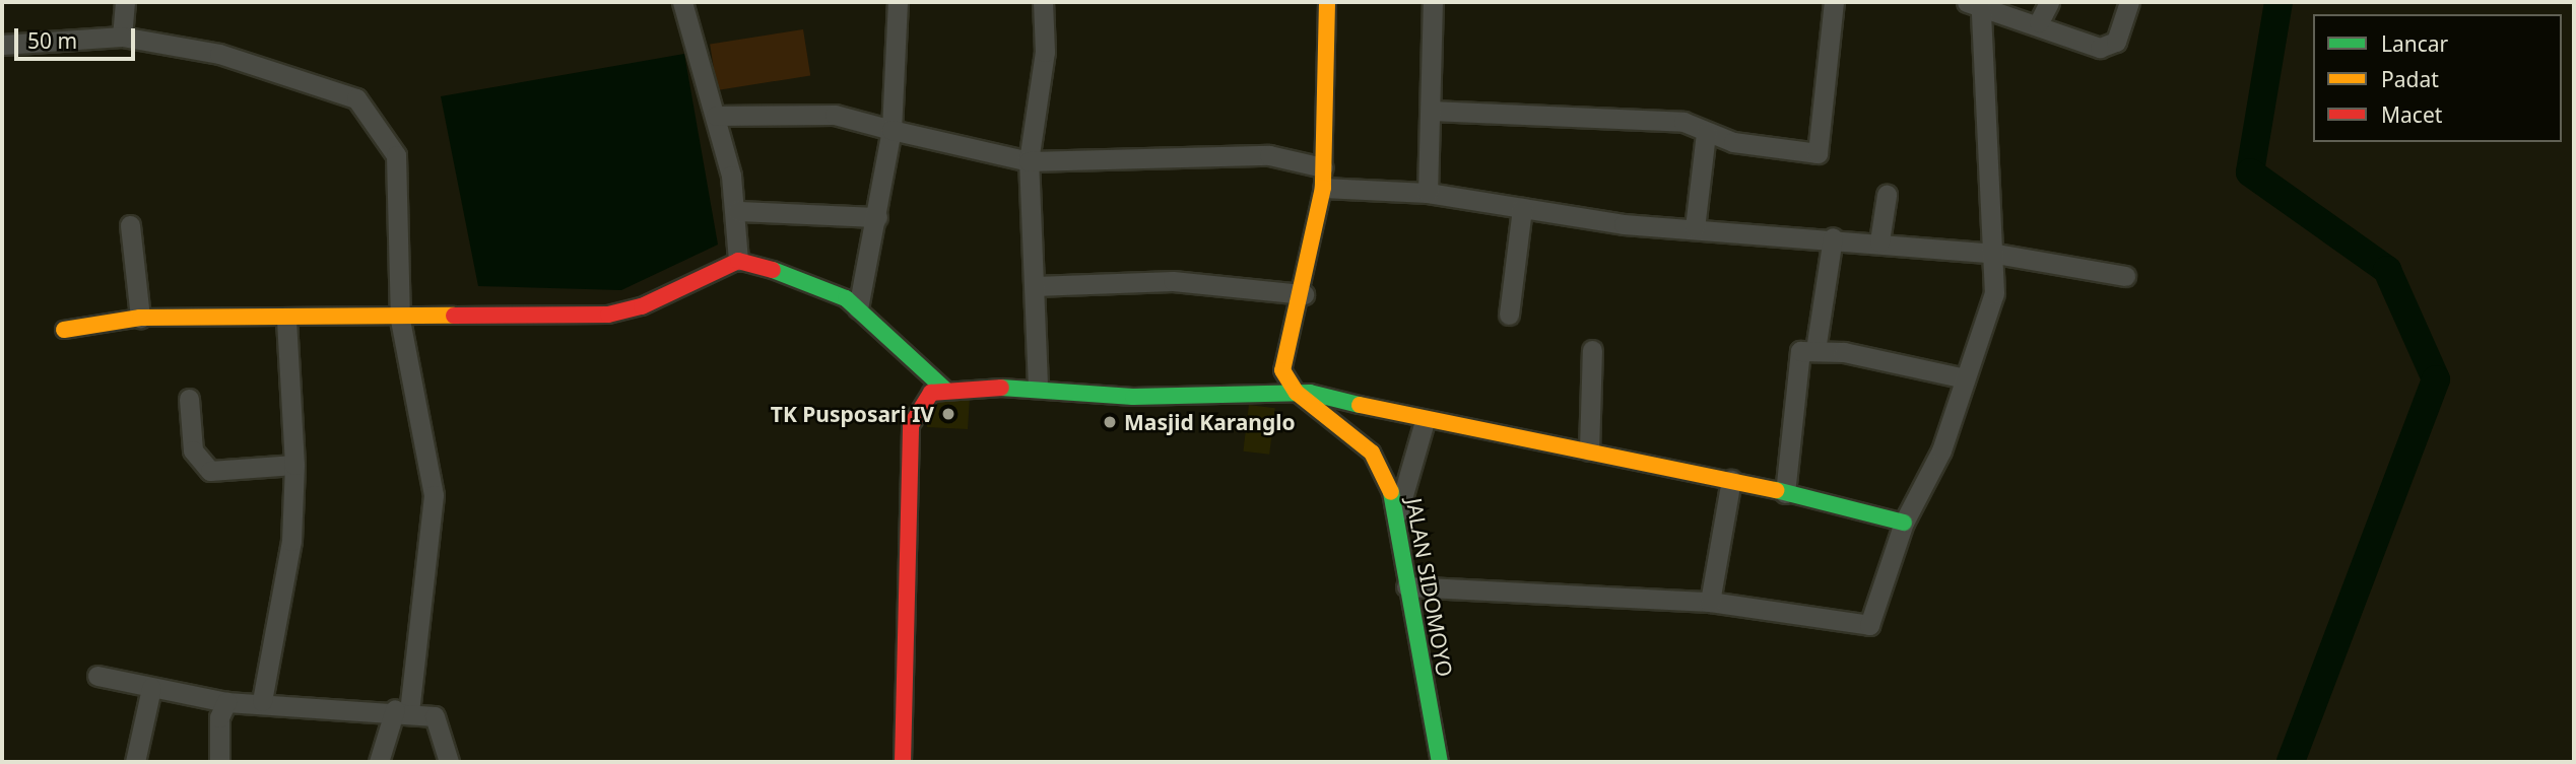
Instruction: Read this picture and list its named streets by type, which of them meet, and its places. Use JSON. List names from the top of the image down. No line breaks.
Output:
{"streets":{"street":["JALAN SIDOMOYO"]},"places":["TK Pusposari IV","Masjid Karanglo"],"legend":["Lancar","Padat","Macet"],"scale_bar":"50 m"}
